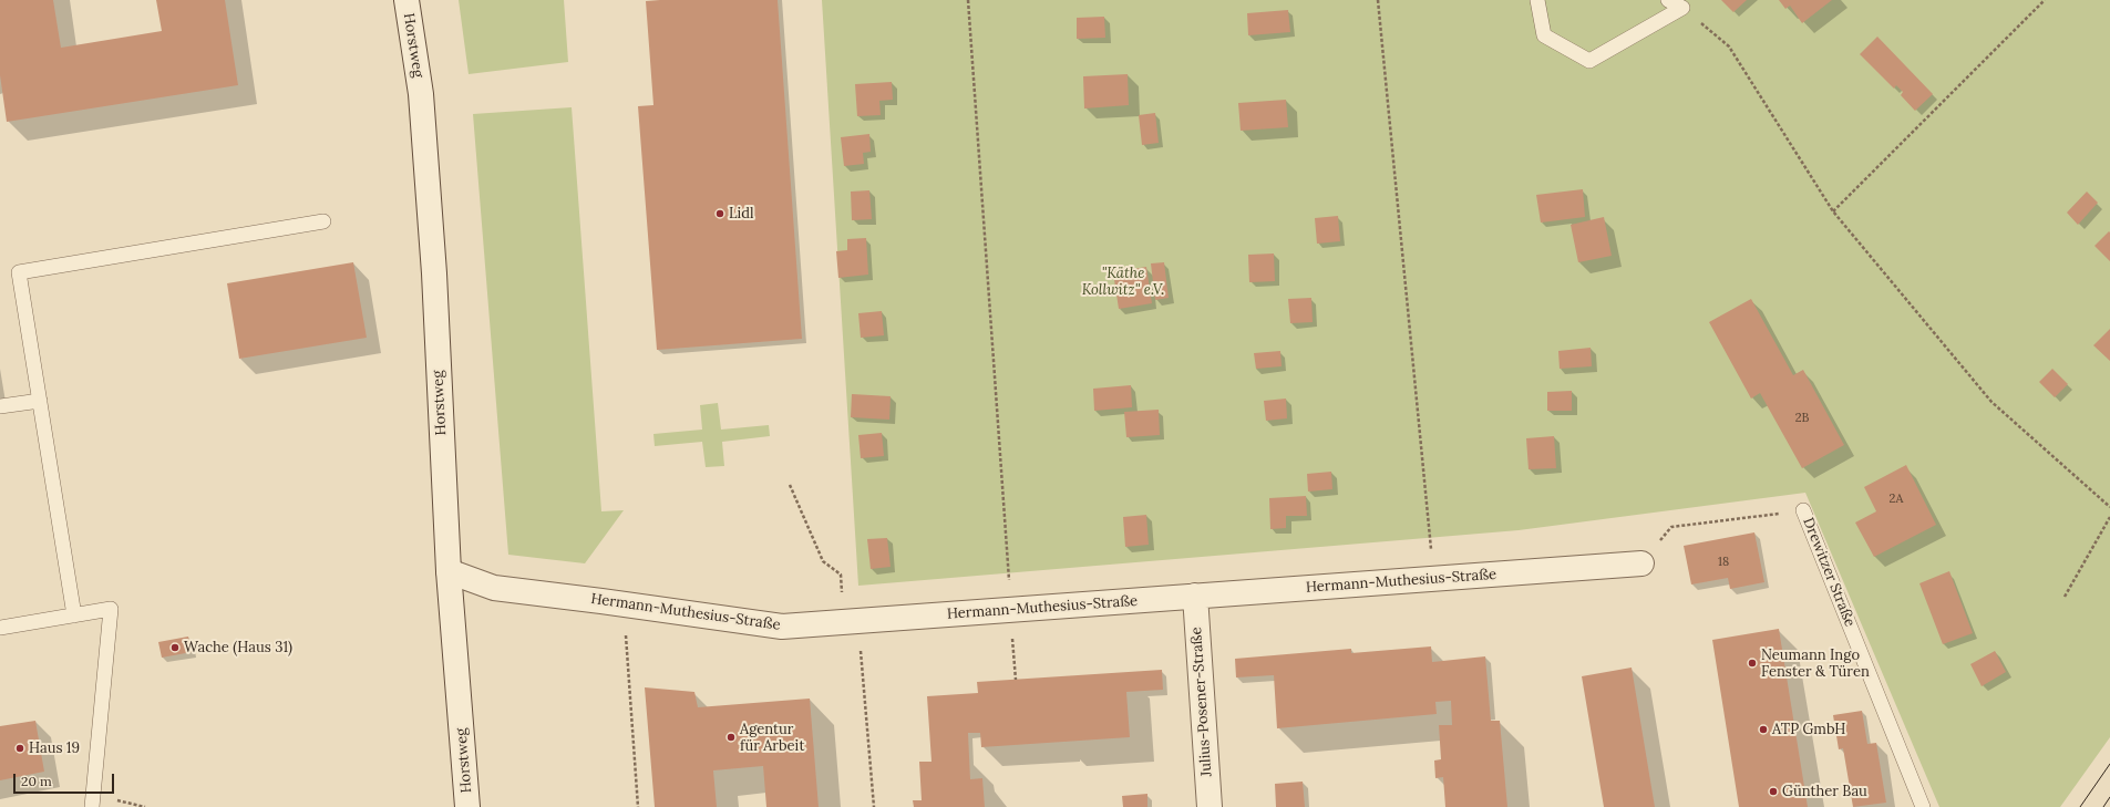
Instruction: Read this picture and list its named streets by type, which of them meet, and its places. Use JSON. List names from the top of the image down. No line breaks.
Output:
{"streets":{"street":["Horstweg","Hermann-Muthesius-Straße","Julius-Posener-Straße"],"lane":["Drewitzer Straße"]},"crossings":[["Horstweg","Hermann-Muthesius-Straße"],["Hermann-Muthesius-Straße","Julius-Posener-Straße"]],"parks":["\"Käthe Kollwitz\" e.V."],"places":["Lidl","Wache (Haus 31)","Neumann Ingo Fenster & Türen","ATP GmbH","Agentur für Arbeit","Haus 19","Günther Bau"],"house_numbers":["2B","2A","18"],"scale_bar":"20 m"}
